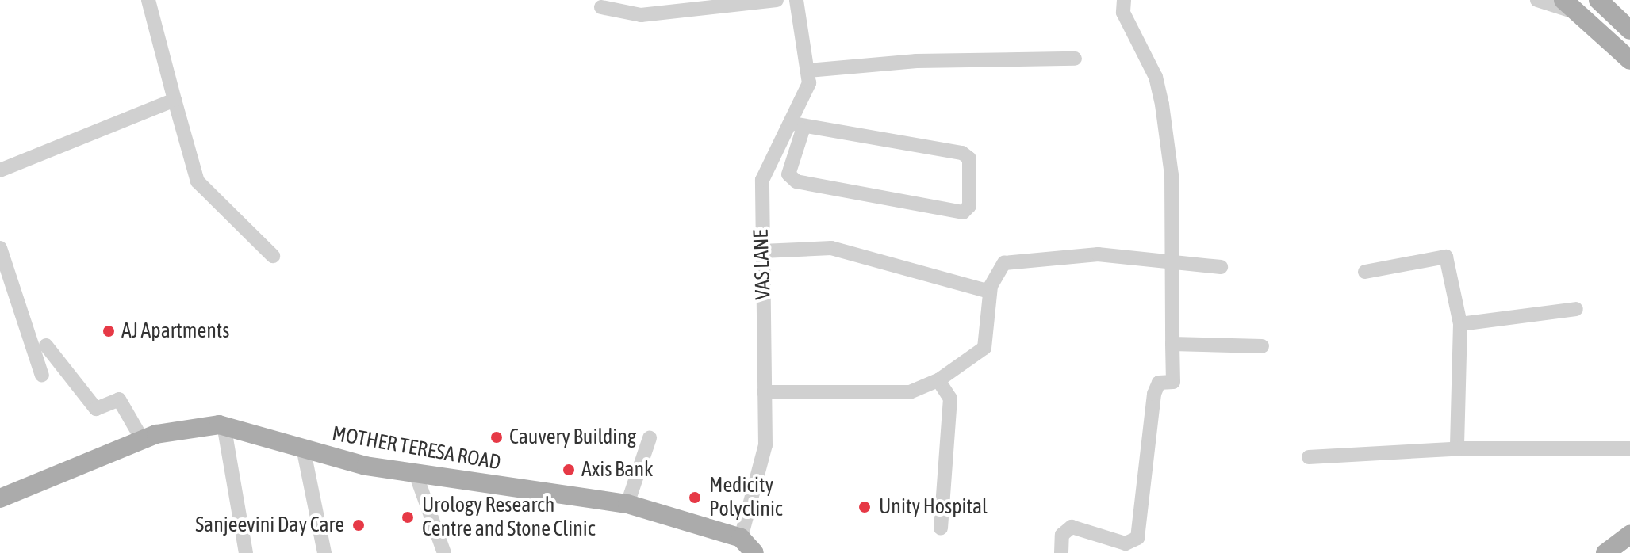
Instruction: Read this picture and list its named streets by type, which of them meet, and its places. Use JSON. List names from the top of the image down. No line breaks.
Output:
{"streets":{"main road":["MOTHER TERESA ROAD"],"street":["VAS LANE"]},"crossings":[["VAS LANE","MOTHER TERESA ROAD"]],"places":["AJ Apartments","Cauvery Building","Axis Bank","Medicity Polyclinic","Unity Hospital","Urology Research Centre and Stone Clinic","Sanjeevini Day Care"]}
